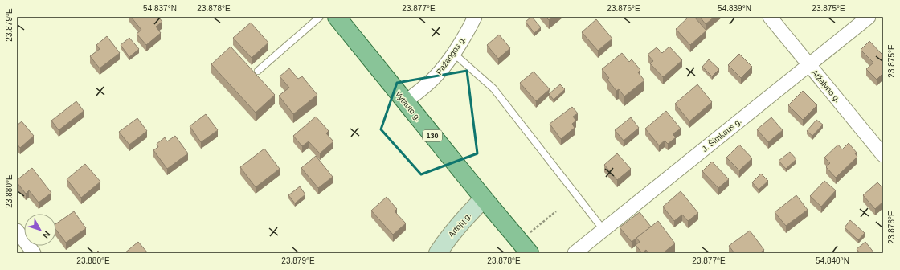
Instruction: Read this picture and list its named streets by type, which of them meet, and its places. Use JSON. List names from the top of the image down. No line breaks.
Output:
{"streets":{"main road":["Vytauto g.","130","Artojų g."],"street":["Pažangos g.","Atžalyno g.","J. Šimkaus g."]},"crossings":[["Pažangos g.","Vytauto g."],["Atžalyno g.","J. Šimkaus g."],["Vytauto g.","Artojų g."]],"north":"bottom right","coordinates":["54.837°N","23.878°E","23.877°E","23.876°E","54.839°N","23.875°E","23.879°E","23.880°E","54.840°N"]}
